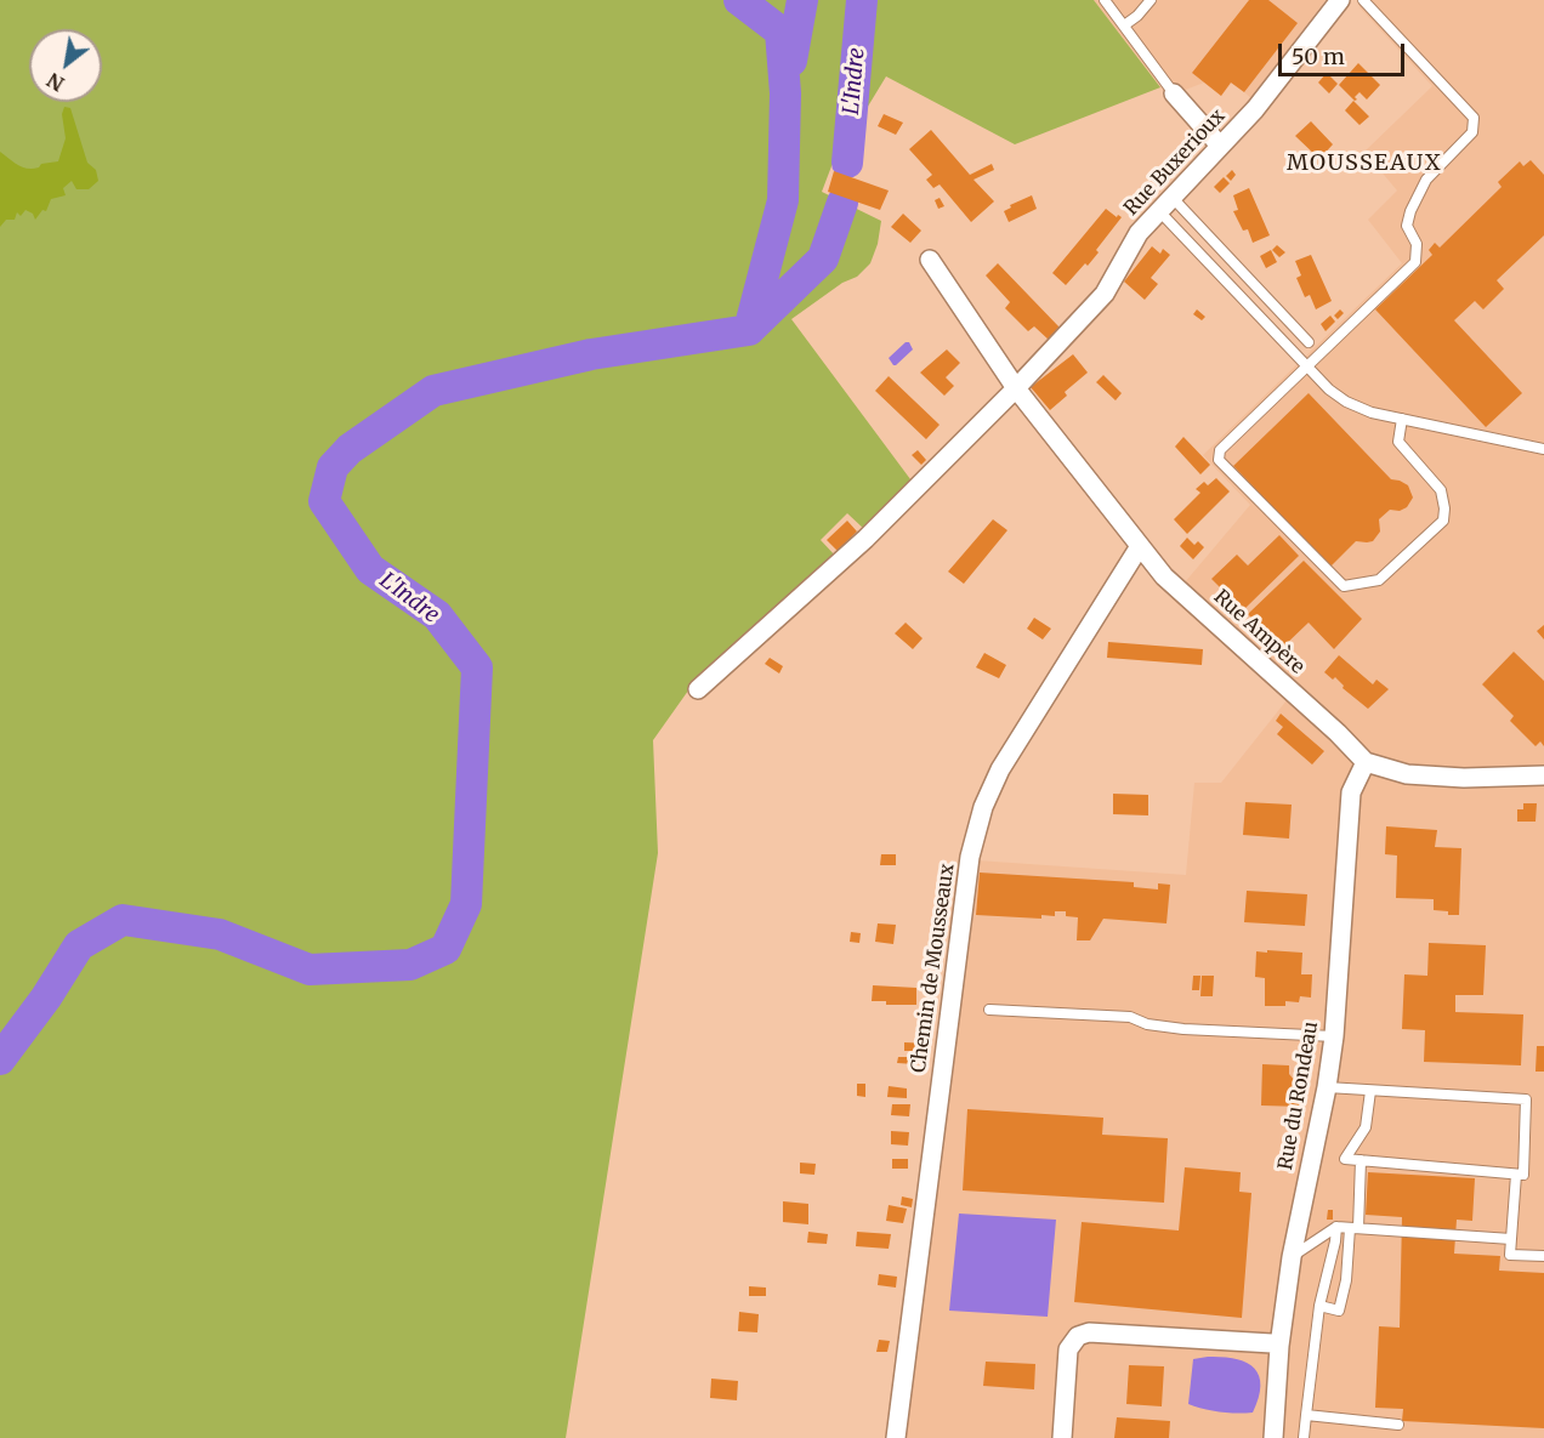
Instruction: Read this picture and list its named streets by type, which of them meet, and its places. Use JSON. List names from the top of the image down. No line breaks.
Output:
{"streets":{"street":["Rue Buxerioux","Rue Ampère","Chemin de Mousseaux","Rue du Rondeau"]},"crossings":[["Rue Buxerioux","Rue Ampère"],["Rue Ampère","Chemin de Mousseaux"],["Rue Ampère","Rue du Rondeau"]],"districts":["MOUSSEAUX"],"water":["L'Indre"],"scale_bar":"50 m","north":"bottom left"}
